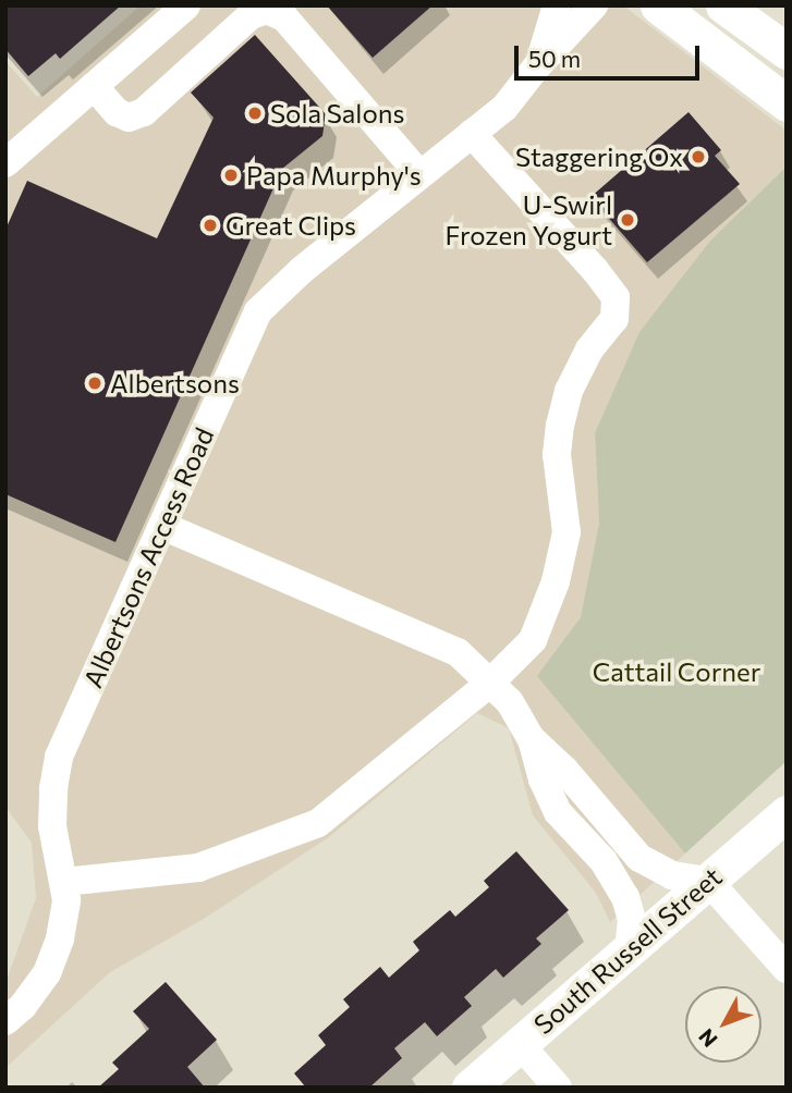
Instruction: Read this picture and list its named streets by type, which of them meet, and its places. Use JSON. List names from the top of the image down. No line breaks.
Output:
{"streets":{"main road":["South Russell Street"],"lane":["Albertsons Access Road"]},"parks":["Cattail Corner"],"places":["Sola Salons","Staggering Ox","Papa Murphy's","U-Swirl Frozen Yogurt","Great Clips","Albertsons"],"scale_bar":"50 m","north":"bottom left"}
